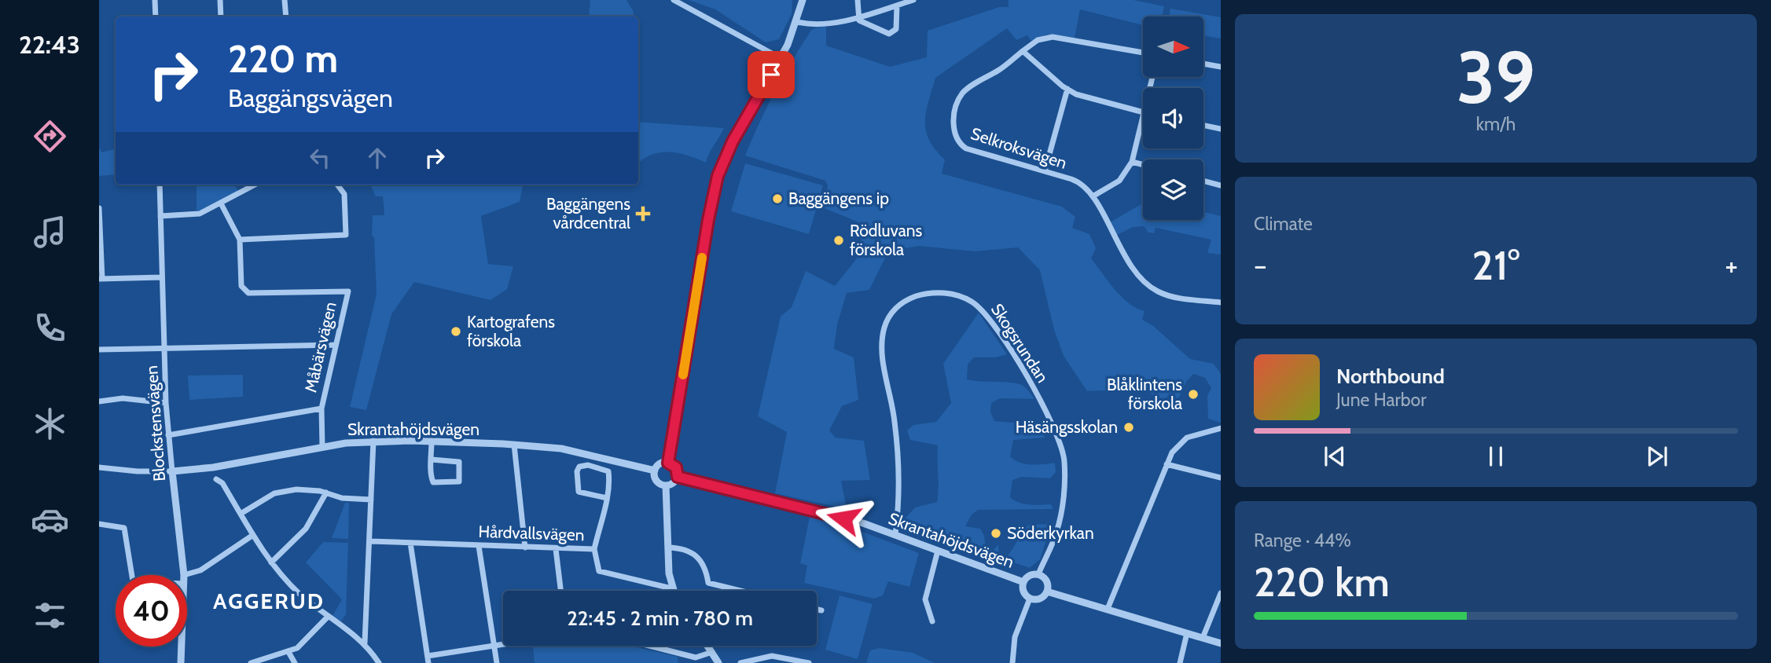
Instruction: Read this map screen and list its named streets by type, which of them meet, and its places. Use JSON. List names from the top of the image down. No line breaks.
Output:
{"streets":{"street":["Selkroksvägen","Skogsrundan","Måbärsvägen","Blockstensvägen","Skrantahöjdsvägen","Hårdvallsvägen"]},"crossings":[["Skogsrundan","Skrantahöjdsvägen"],["Måbärsvägen","Skrantahöjdsvägen"],["Blockstensvägen","Skrantahöjdsvägen"]],"districts":["AGGERUD"],"places":{"other":["Baggängens ip","Rödluvans förskola","Kartografens förskola","Blåklintens förskola","Häsängsskolan","Söderkyrkan"],"health":["Baggängens vårdcentral"]},"north":"right","page":{"tabs":"22:43","tile":[["39","km/h"],"Climate",["Range · 44%","220 km"]],"turn":["220 m","Baggängsvägen"],"heat":["−","21°","+"],"song":["Northbound","June Harbor"],"limit":"40","trip":"22:45 · 2 min · 780 m"}}
